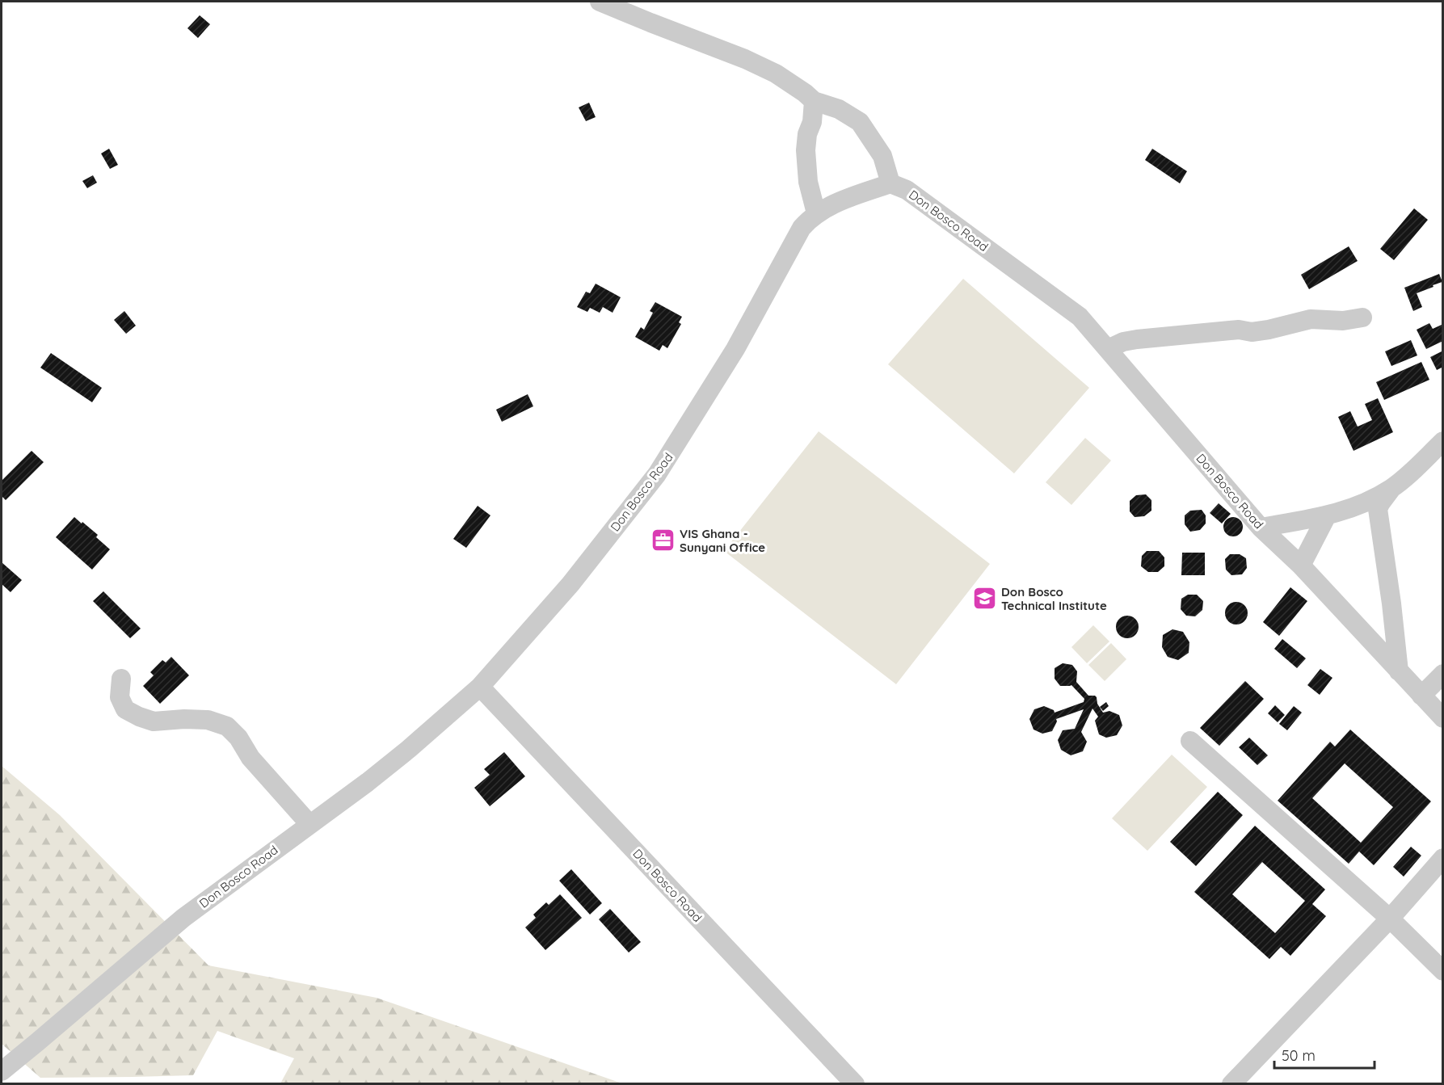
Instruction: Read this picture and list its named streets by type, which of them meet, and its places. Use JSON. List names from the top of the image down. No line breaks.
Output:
{"streets":{"street":["Don Bosco Road"]},"places":{"office":["VIS Ghana - Sunyani Office"],"school or university":["Don Bosco Technical Institute"]},"scale_bar":"50 m"}
